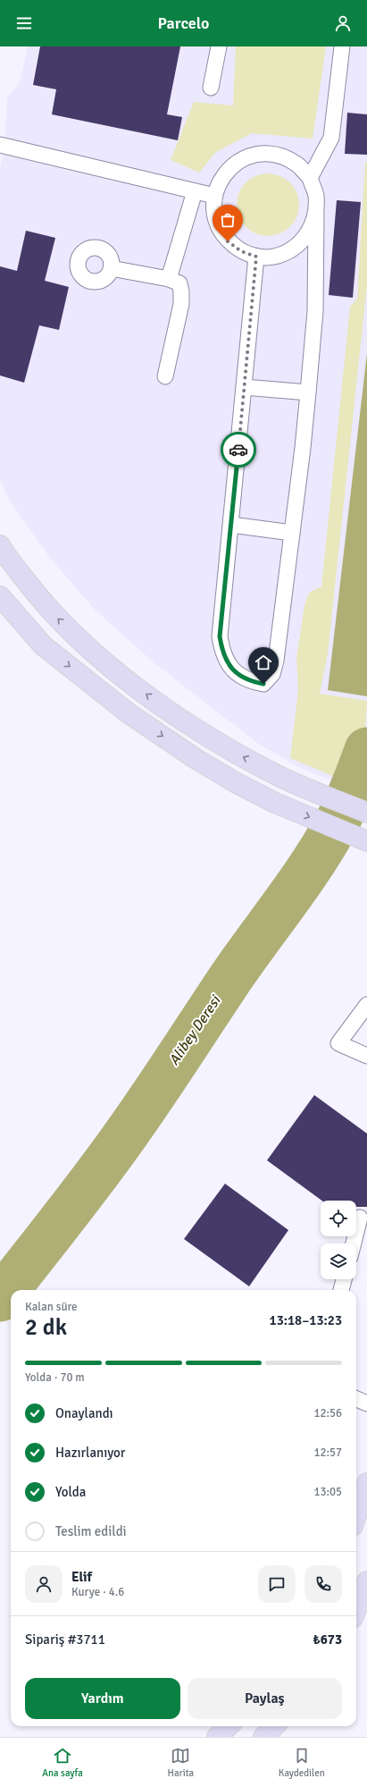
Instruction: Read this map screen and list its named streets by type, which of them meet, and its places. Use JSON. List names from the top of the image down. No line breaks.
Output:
{"water":["Alibey Deresi"],"page":{"header":"Parcelo","heading":["2 dk","Kalan süre","13:18–13:23"],"panel":["Elif","Kurye · 4.6","Sipariş #3711","₺673"],"bar":"Yolda · 70 m","list":[["Onaylandı","12:56"],["Hazırlanıyor","12:57"],["Yolda","13:05"],"Teslim edildi"],"buttons":["Yardım","Paylaş"],"tabs":["Ana sayfa","Harita","Kaydedilen"]}}
